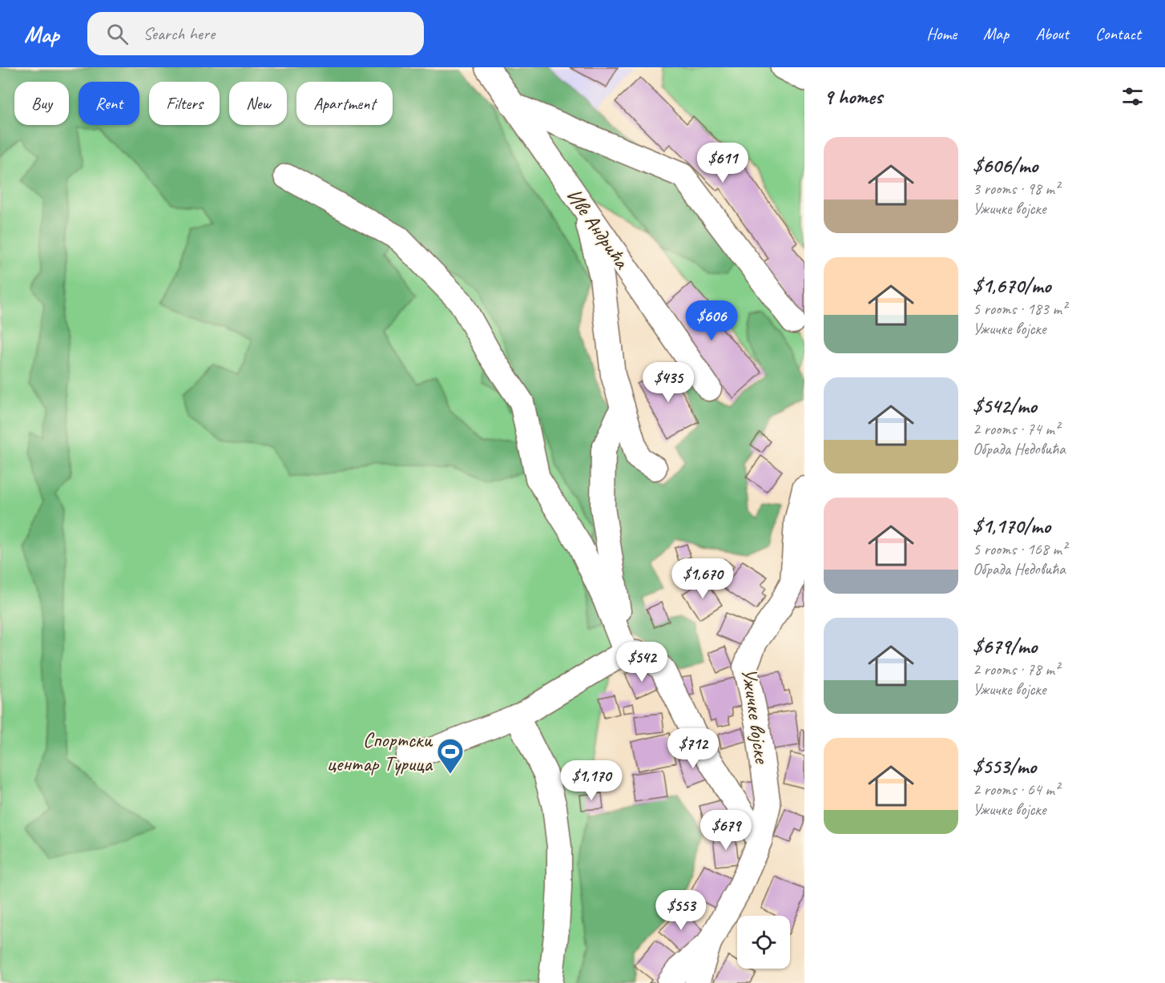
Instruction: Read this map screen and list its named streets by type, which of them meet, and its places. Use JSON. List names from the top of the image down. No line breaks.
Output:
{"streets":{"street":["Иве Андрића","Ужичке војске"]},"places":{"sports":["Спортски центар Турица"]},"page":{"header":"Map","search":"Search here","nav":["Home","Map","About","Contact"],"heading":"9 homes","chip":["Buy","Rent","Filters","New","Apartment"],"list":[{"name":"$606/mo","note":"3 rooms · 98 m² · Ужичке војске"},{"name":"$1,670/mo","note":"5 rooms · 183 m² · Ужичке војске"},{"name":"$542/mo","note":"2 rooms · 74 m² · Обрада Недовића"},{"name":"$1,170/mo","note":"5 rooms · 168 m² · Обрада Недовића"},{"name":"$679/mo","note":"2 rooms · 78 m² · Ужичке војске"},{"name":"$553/mo","note":"2 rooms · 64 m² · Ужичке војске"}],"price":["$611","$606","$435","$1,670","$542","$712","$1,170","$679","$553"]}}
